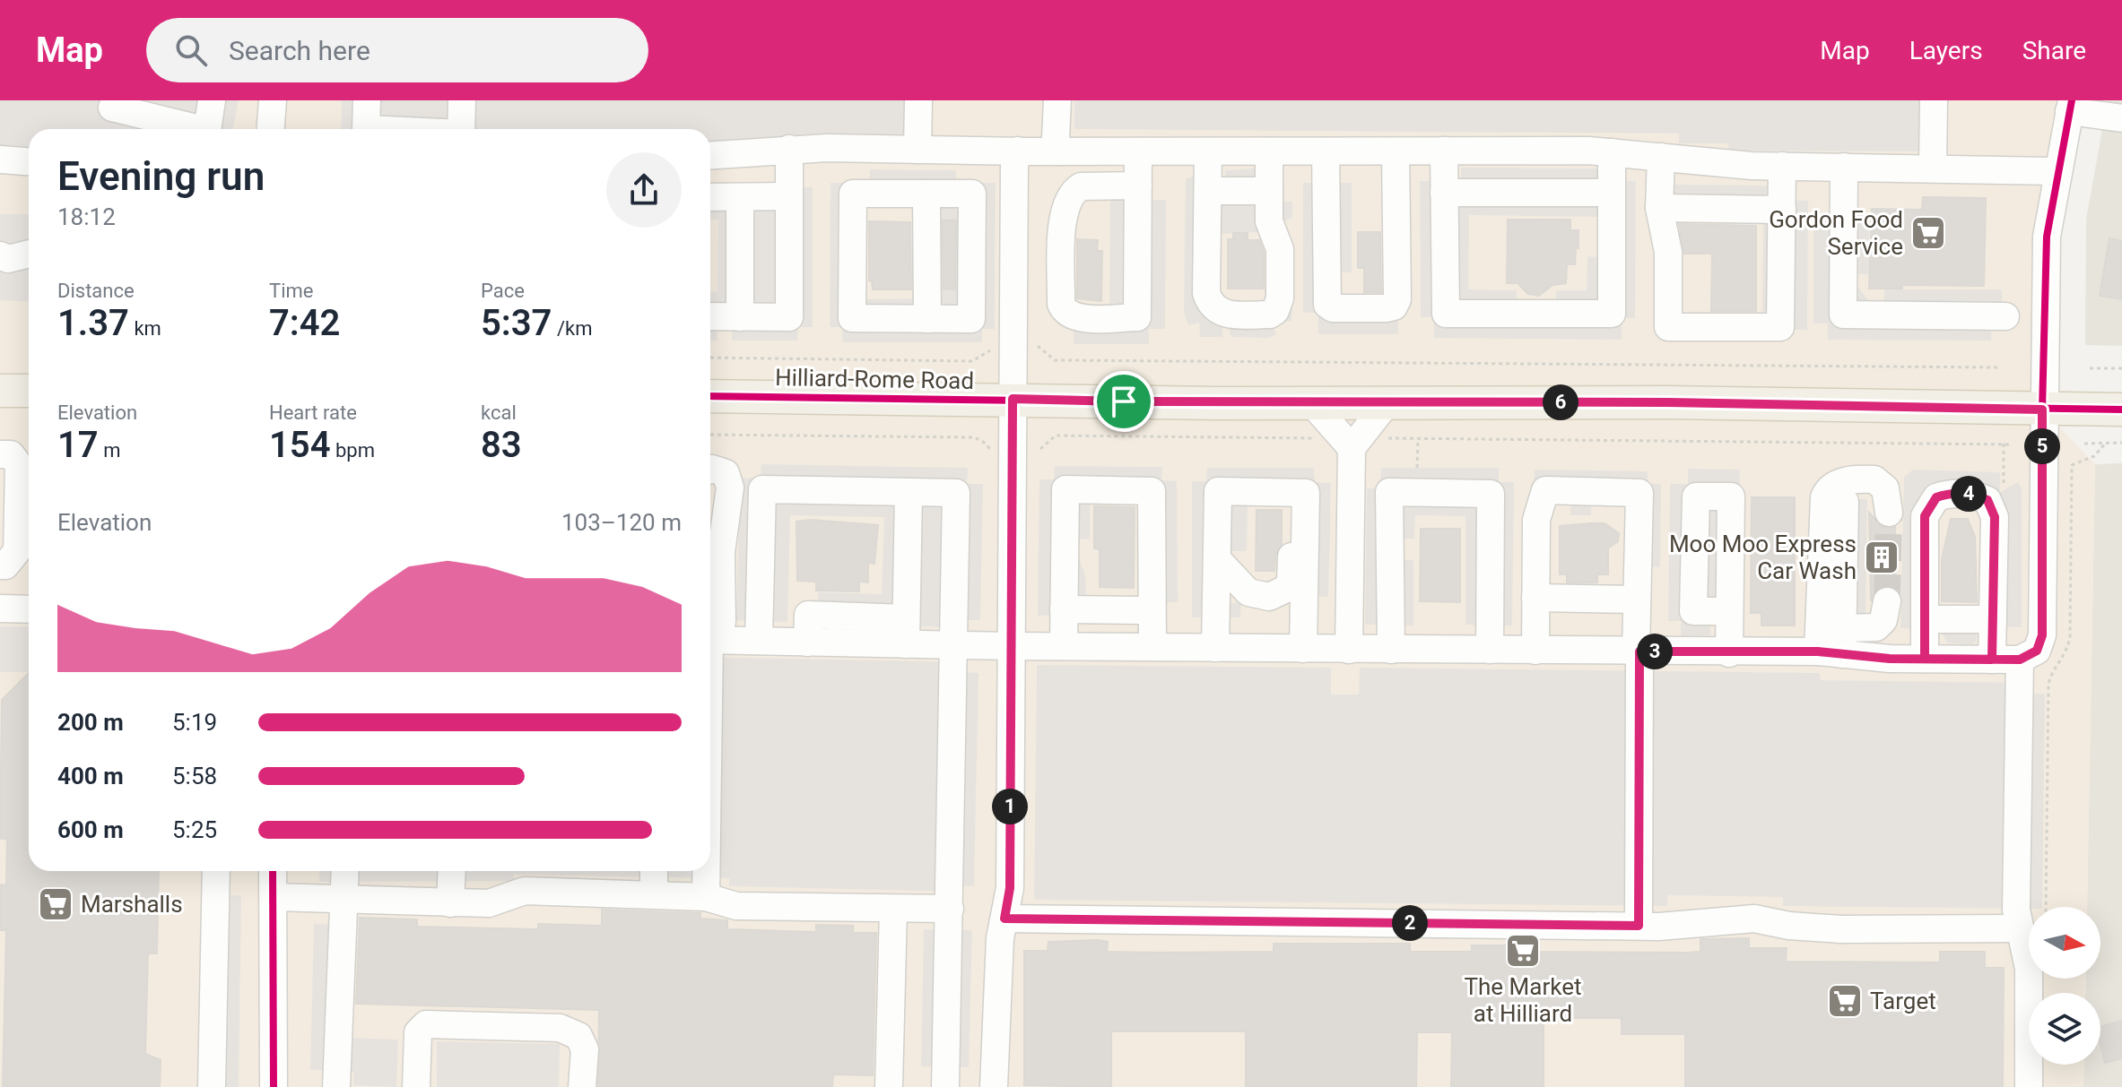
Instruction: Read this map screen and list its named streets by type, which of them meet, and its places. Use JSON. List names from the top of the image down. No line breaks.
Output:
{"streets":{"main road":["Hilliard-Rome Road"]},"places":{"supermarket":["Gordon Food Service","Marshalls","The Market at Hilliard","Target"],"building":["Moo Moo Express Car Wash"]},"north":"right","page":{"header":"Map","search":"Search here","nav":["Map","Layers","Share"],"heading":["Evening run","18:12"],"stats":[["Distance","1.37 km"],["Time","7:42"],["Pace","5:37 /km"],["Elevation","17 m"],["Heart rate","154 bpm"],["kcal","83"]],"pins":["6","5","4","3","1","2"],"chart":["Elevation","103–120 m"],"list":[{"name":"200 m","note":"5:19"},{"name":"400 m","note":"5:58"},{"name":"600 m","note":"5:25"}]}}
